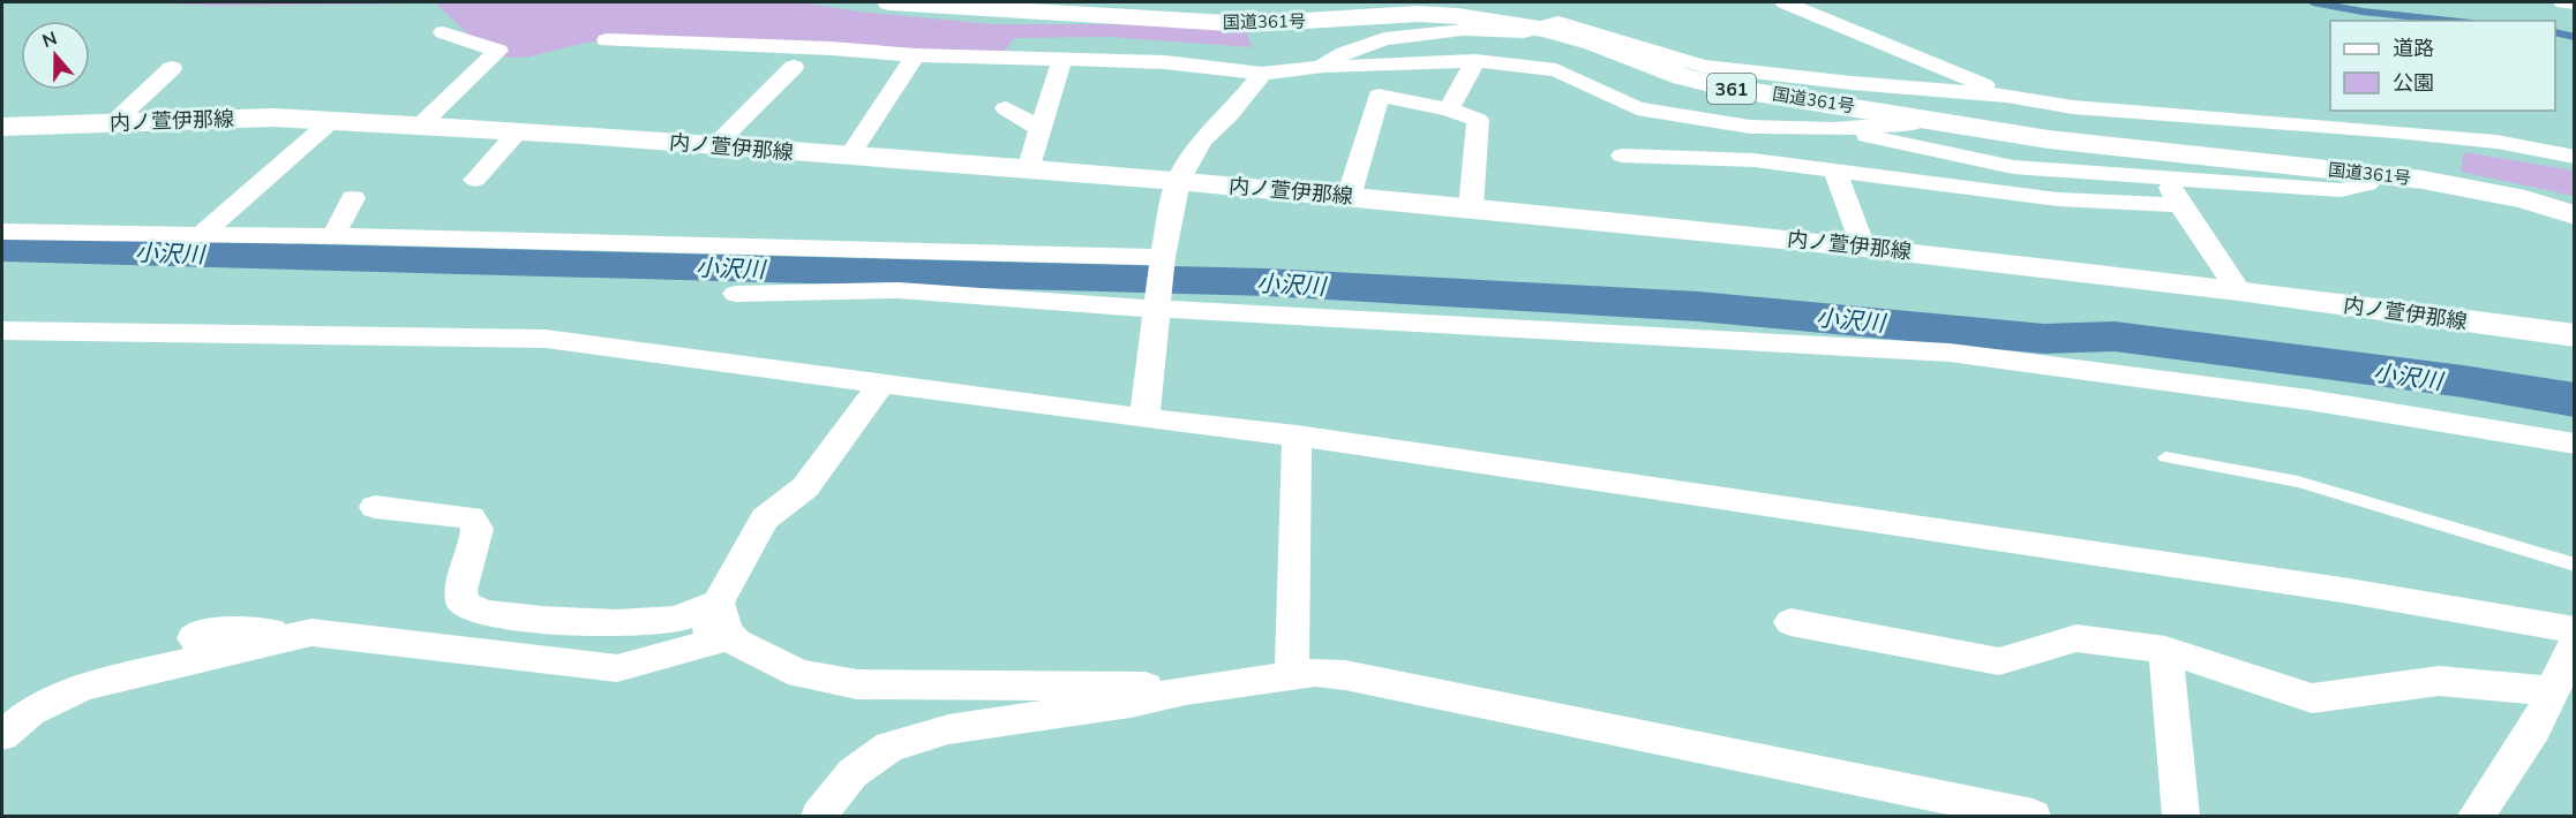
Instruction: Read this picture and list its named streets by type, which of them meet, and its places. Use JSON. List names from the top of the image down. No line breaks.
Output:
{"streets":{"main road":["国道361号","361","内ノ萱伊那線"]},"water":["小沢川"],"legend":["道路","公園"],"north":"top"}
